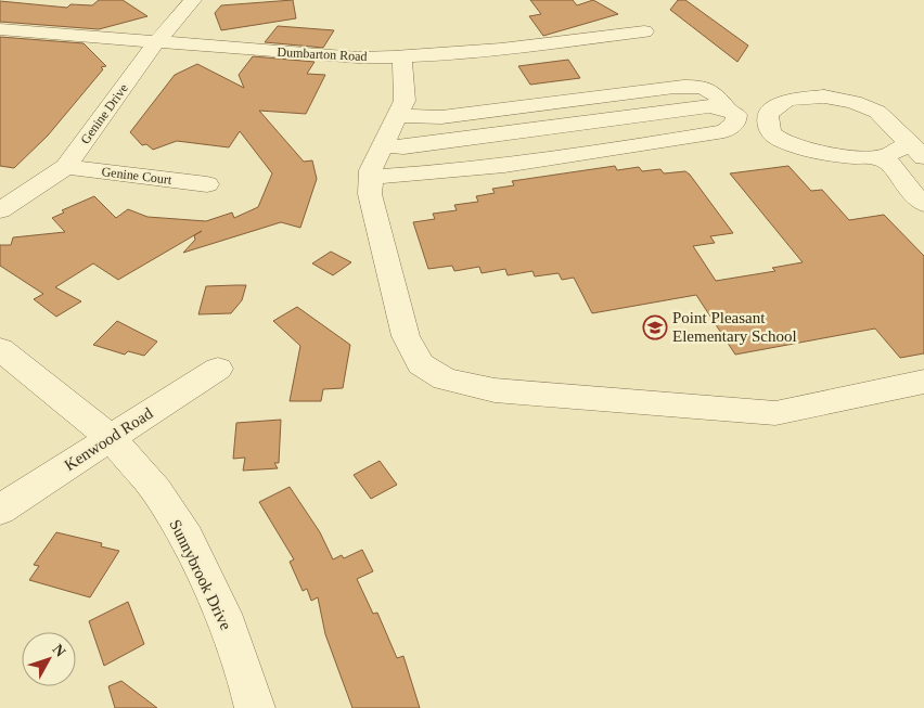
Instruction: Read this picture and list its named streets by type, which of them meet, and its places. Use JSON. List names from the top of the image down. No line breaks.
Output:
{"streets":{"street":["Dumbarton Road","Genine Drive","Genine Court","Kenwood Road","Sunnybrook Drive"]},"crossings":[["Dumbarton Road","Genine Drive"],["Genine Drive","Genine Court"],["Kenwood Road","Sunnybrook Drive"]],"places":{"school or university":["Point Pleasant Elementary School"]},"north":"top right"}
